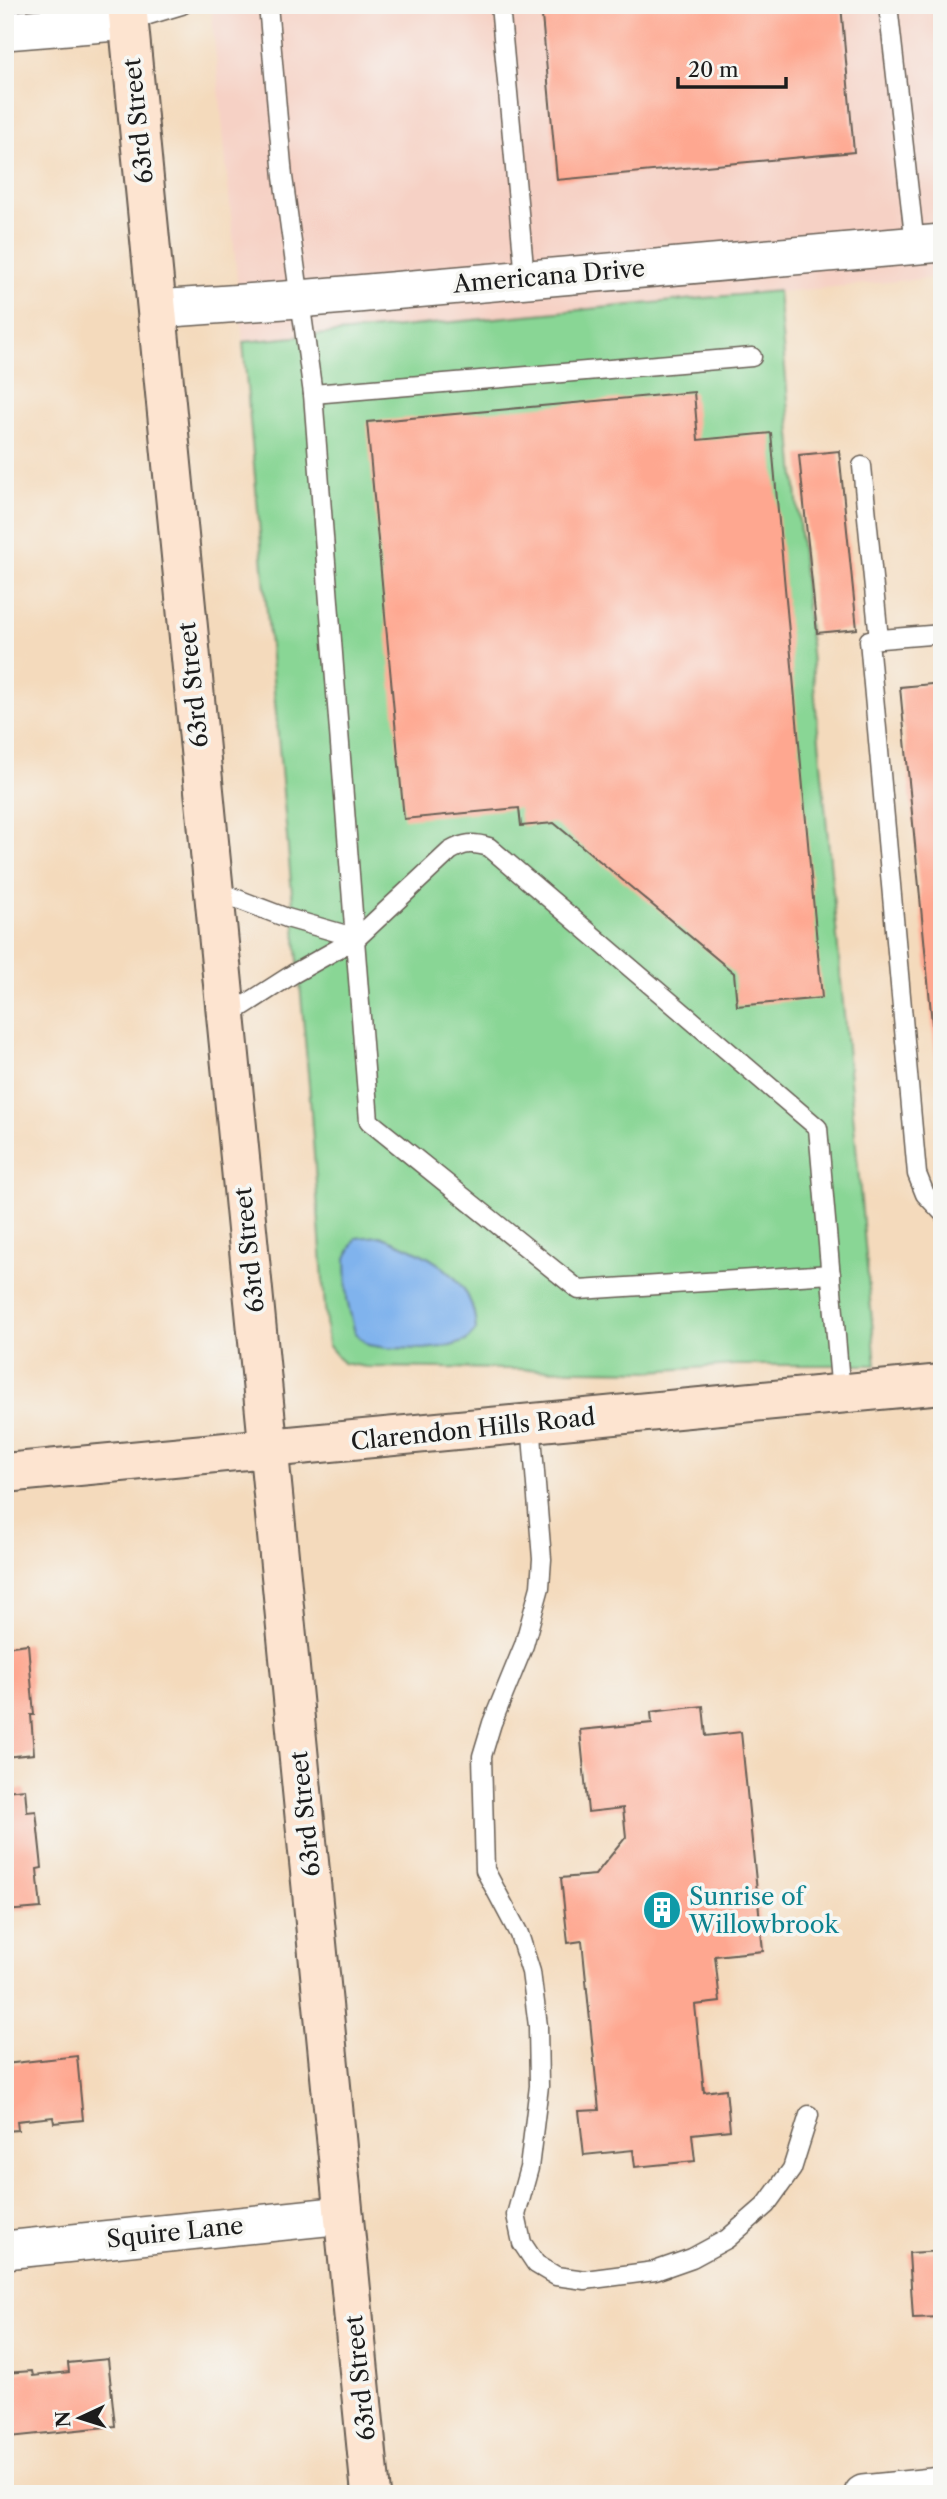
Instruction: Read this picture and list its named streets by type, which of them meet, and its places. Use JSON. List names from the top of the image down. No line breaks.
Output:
{"streets":{"main road":["63rd Street","Clarendon Hills Road"],"street":["Americana Drive","Squire Lane"]},"crossings":[["63rd Street","Americana Drive"],["63rd Street","Clarendon Hills Road"],["63rd Street","Squire Lane"]],"places":{"building":["Sunrise of Willowbrook"]},"scale_bar":"20 m","north":"left"}
